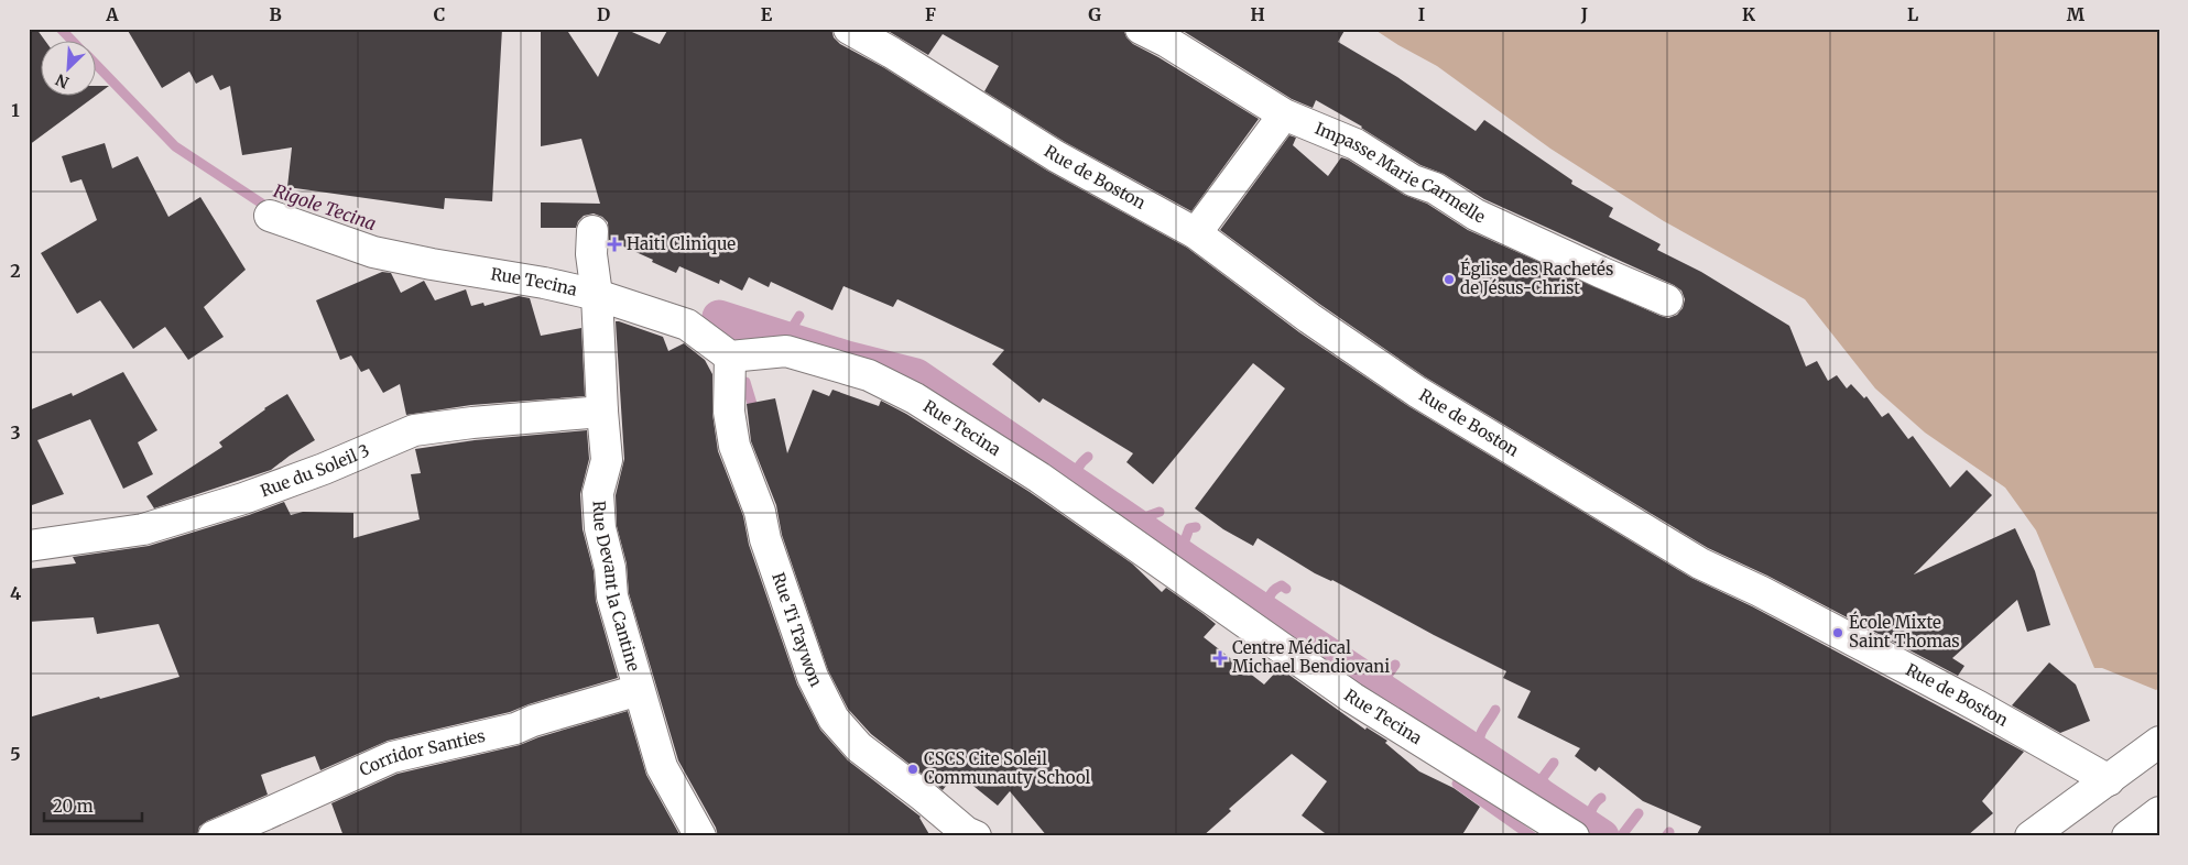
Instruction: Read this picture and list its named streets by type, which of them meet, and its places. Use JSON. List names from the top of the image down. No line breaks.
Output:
{"streets":{"street":["Impasse Marie Carmelle","Rue de Boston","Rue Tecina","Rue du Soleil 3","Rue Devant la Cantine","Rue Ti Taywon","Corridor Santies"]},"crossings":[["Rue Tecina","Rue Devant la Cantine"],["Rue Tecina","Rue Ti Taywon"],["Rue du Soleil 3","Rue Devant la Cantine"],["Rue Devant la Cantine","Corridor Santies"]],"water":["Rigole Tecina"],"places":{"health":["Haiti Clinique","Centre Médical Michael Bendiovani"],"other":["Église des Rachetés de Jésus-Christ","École Mixte Saint Thomas","CSCS Cite Soleil Communauty School"]},"scale_bar":"20 m","north":"bottom left","grid":{"columns":["A","B","C","D","E","F","G","H","I","J","K","L","M"],"rows":["1","2","3","4","5"]}}
